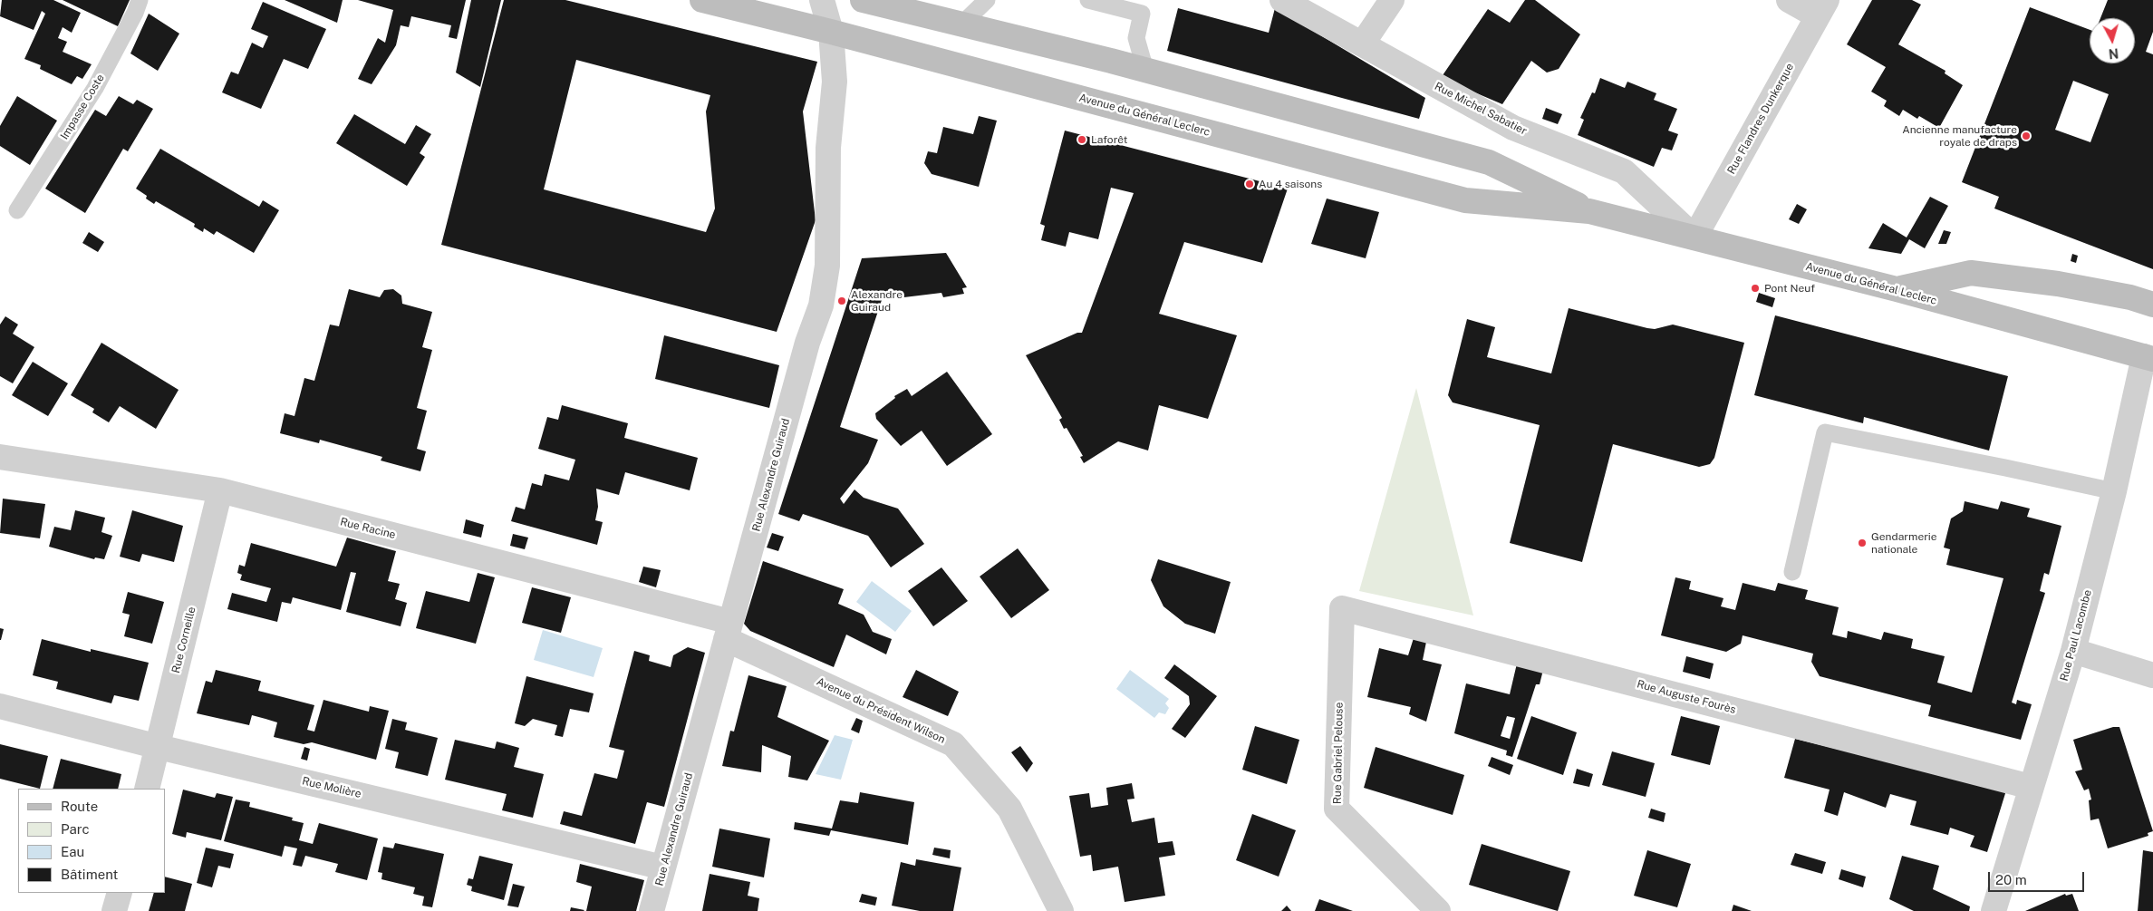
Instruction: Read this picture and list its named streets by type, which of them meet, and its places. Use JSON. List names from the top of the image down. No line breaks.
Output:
{"streets":{"main road":["Avenue du Général Leclerc"],"street":["Rue Michel Sabatier","Rue Flandres Dunkerque","Rue Alexandre Guiraud","Rue Racine","Rue Paul Lacombe","Rue Corneille","Rue Auguste Fourès","Avenue du Président Wilson","Rue Gabriel Pelouse","Rue Molière"],"lane":["Impasse Coste"]},"crossings":[["Rue Michel Sabatier","Avenue du Général Leclerc"],["Rue Michel Sabatier","Rue Flandres Dunkerque"],["Avenue du Général Leclerc","Rue Flandres Dunkerque"],["Avenue du Général Leclerc","Rue Alexandre Guiraud"],["Avenue du Général Leclerc","Rue Paul Lacombe"],["Rue Alexandre Guiraud","Rue Racine"],["Rue Alexandre Guiraud","Avenue du Président Wilson"],["Rue Alexandre Guiraud","Rue Molière"],["Rue Racine","Rue Corneille"],["Rue Racine","Avenue du Président Wilson"],["Rue Paul Lacombe","Rue Auguste Fourès"],["Rue Corneille","Rue Molière"],["Rue Auguste Fourès","Rue Gabriel Pelouse"]],"places":["Ancienne manufacture royale de draps","Laforêt","Au 4 saisons","Pont Neuf","Alexandre Guiraud","Gendarmerie nationale"],"legend":["Route","Parc","Eau","Bâtiment"],"scale_bar":"20 m","north":"bottom"}
